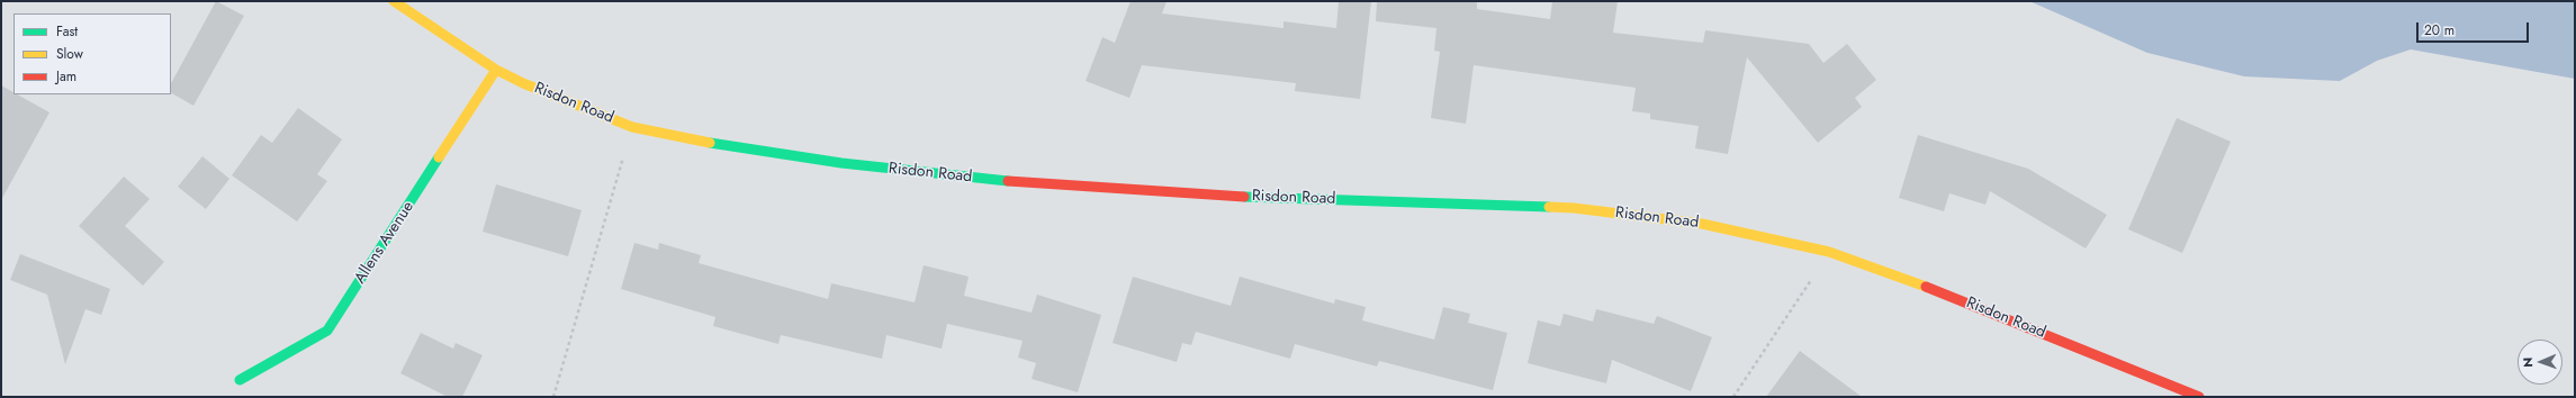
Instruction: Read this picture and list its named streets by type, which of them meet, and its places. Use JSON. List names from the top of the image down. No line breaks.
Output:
{"streets":{"street":["Risdon Road","Allens Avenue"]},"crossings":[["Risdon Road","Allens Avenue"]],"legend":["Fast","Slow","Jam"],"scale_bar":"20 m","north":"left"}
